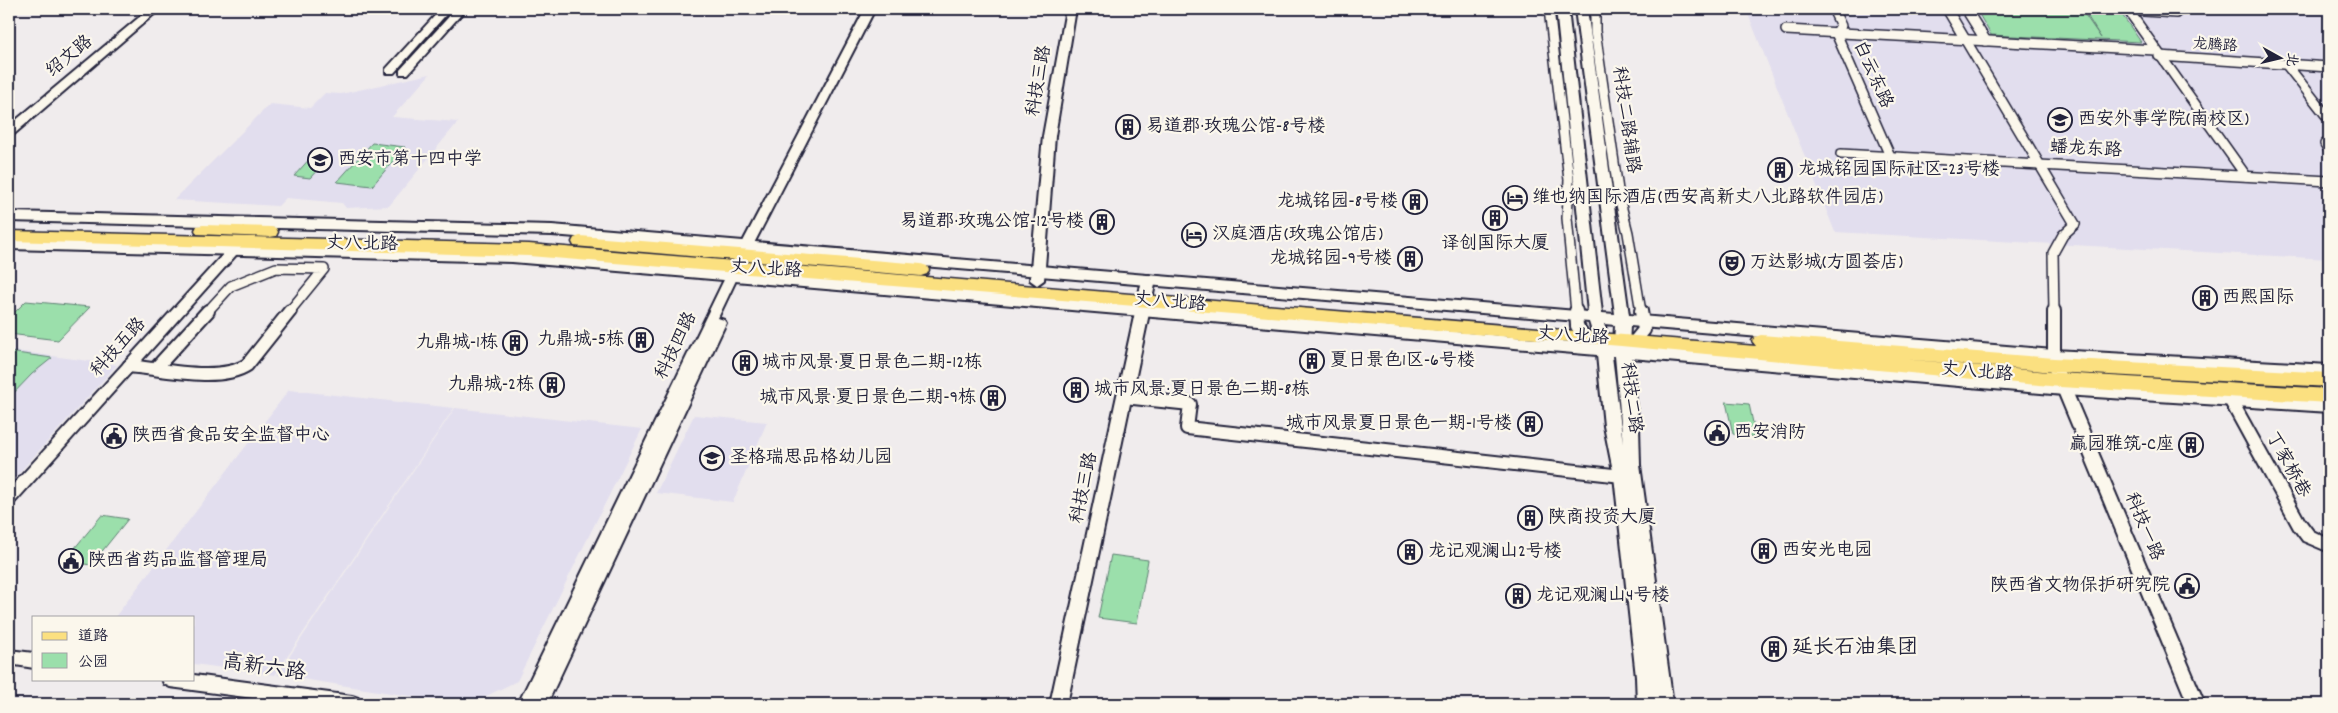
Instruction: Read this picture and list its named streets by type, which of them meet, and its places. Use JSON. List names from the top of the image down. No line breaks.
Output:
{"streets":{"main road":["丈八北路","科技二路"],"street":["龙腾路","绍文路","白云东路","科技三路","科技二路辅路","蟠龙东路","科技四路","科技五路","丁家桥巷","科技一路","高新六路"]},"crossings":[["龙腾路","白云东路"],["白云东路","蟠龙东路"],["科技三路","丈八北路"],["科技二路辅路","丈八北路"],["科技二路辅路","科技二路"],["丈八北路","科技四路"],["丈八北路","科技五路"],["丈八北路","科技二路"],["丈八北路","丁家桥巷"],["丈八北路","科技一路"]],"places":{"school or university":["西安外事学院(南校区)","西安市第十四中学","圣格瑞思品格幼儿园"],"building":["易道郡·玫瑰公馆-8号楼","龙城铭园国际社区-23号楼","龙城铭园-8号楼","译创国际大厦","易道郡·玫瑰公馆-12号楼","龙城铭园-9号楼","西熙国际","九鼎城-5栋","九鼎城-1栋","夏日景色1区-6号楼","城市风景·夏日景色二期-12栋","九鼎城-2栋","城市风景·夏日景色二期-8栋","城市风景·夏日景色二期-9栋","城市风景夏日景色一期-1号楼","赢园雅筑-C座","陕商投资大厦","西安光电园","龙记观澜山2号楼","龙记观澜山4号楼","延长石油集团"],"hotel":["维也纳国际酒店(西安高新丈八北路软件园店)","汉庭酒店(玫瑰公馆店)"],"theatre":["万达影城(方圆荟店)"],"public building":["西安消防","陕西省食品安全监督中心","陕西省药品监督管理局","陕西省文物保护研究院"]},"legend":["道路","公园"],"north":"right"}
